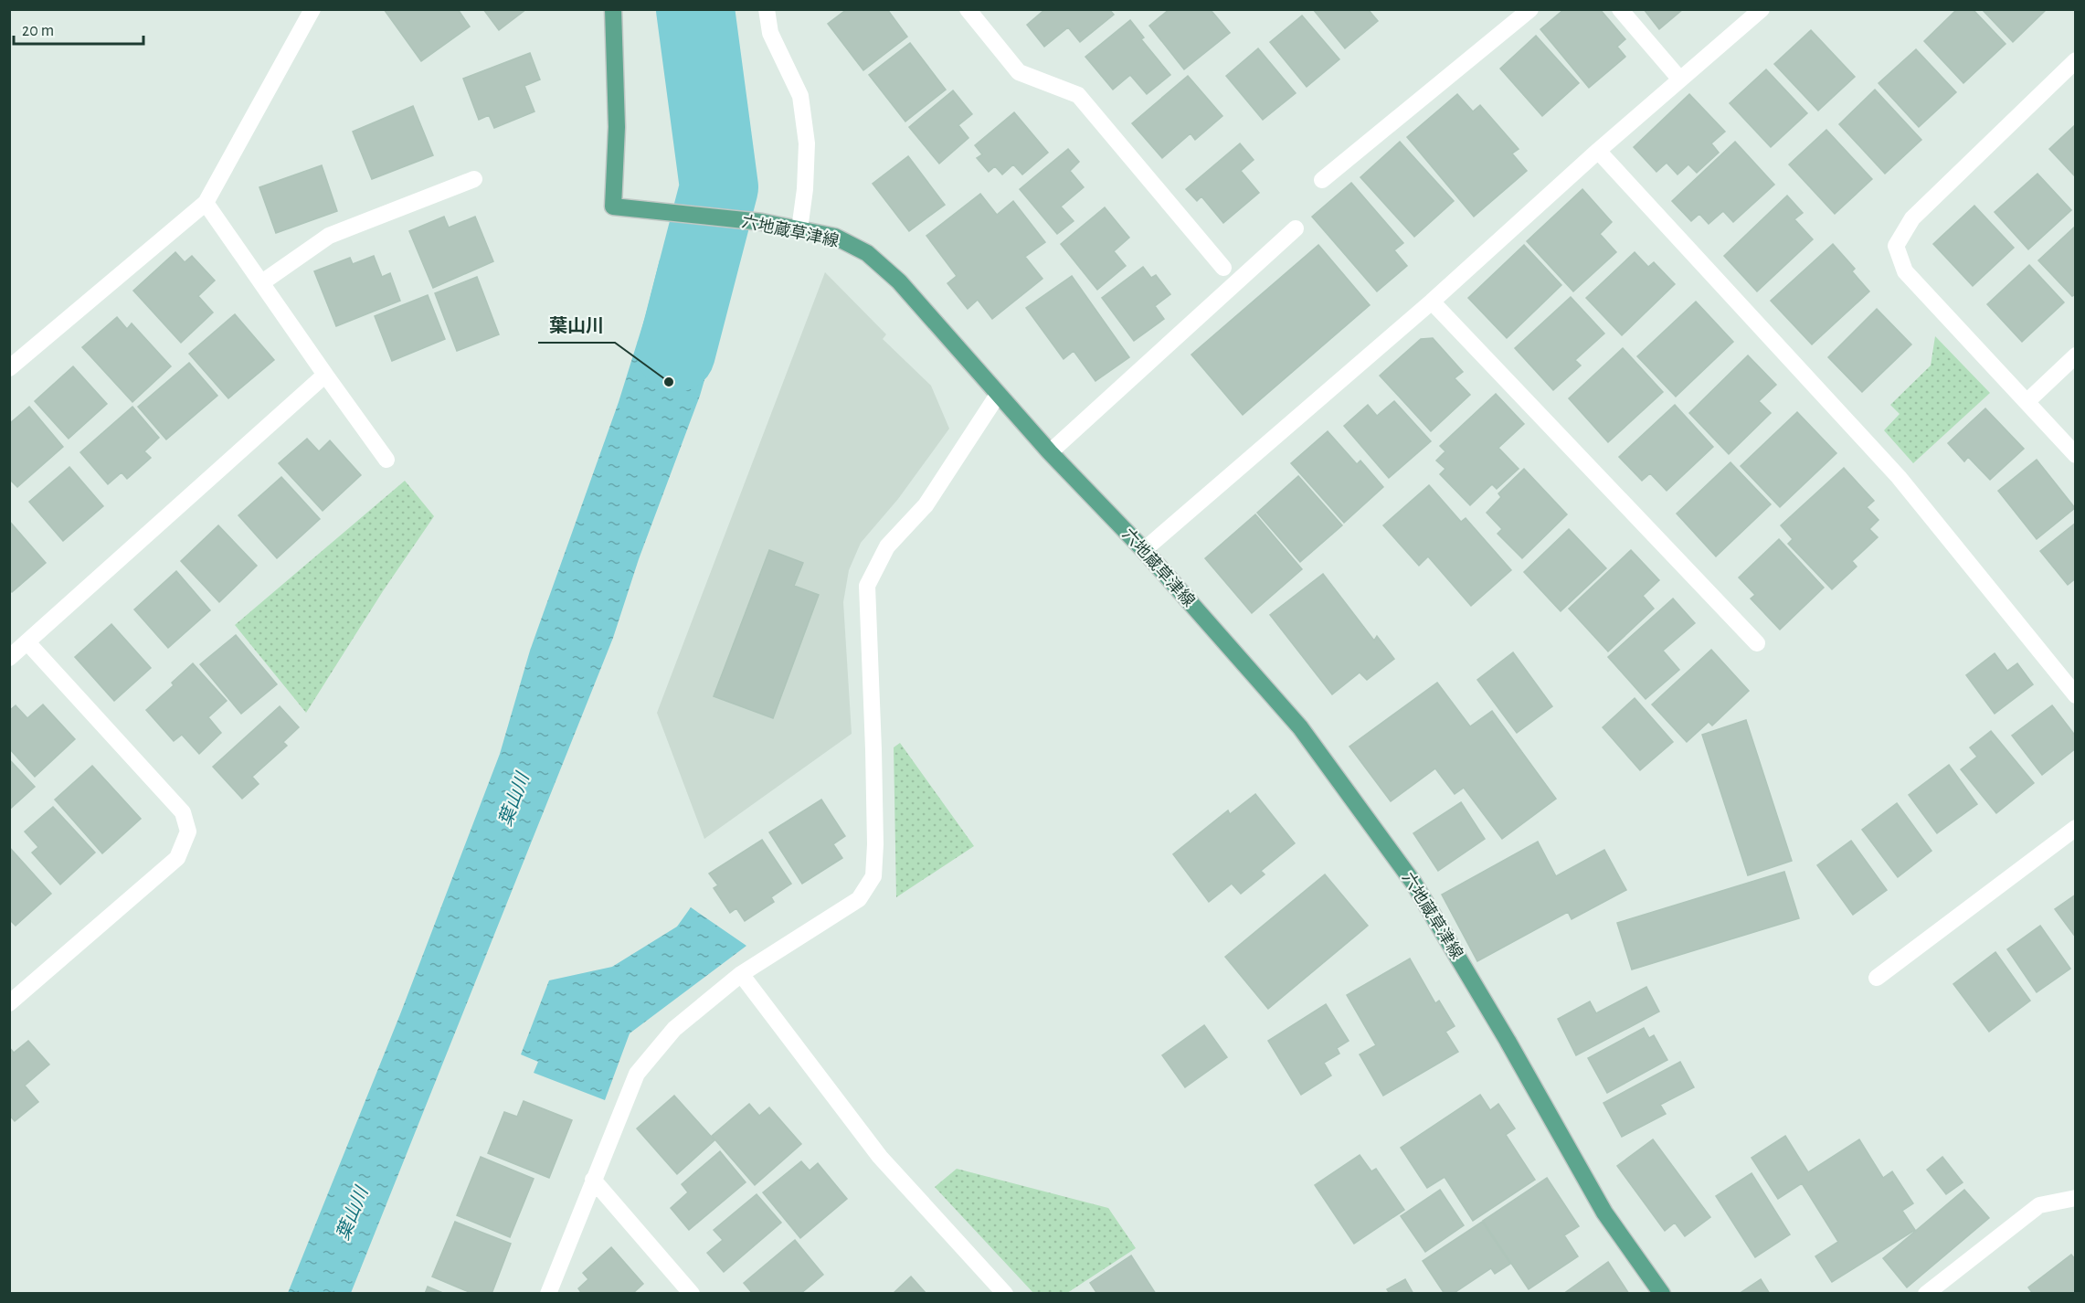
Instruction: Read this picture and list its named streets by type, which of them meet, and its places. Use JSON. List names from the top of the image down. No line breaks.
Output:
{"streets":{"main road":["六地蔵草津線"]},"water":["葉山川"],"places":["葉山川"],"scale_bar":"20 m"}
